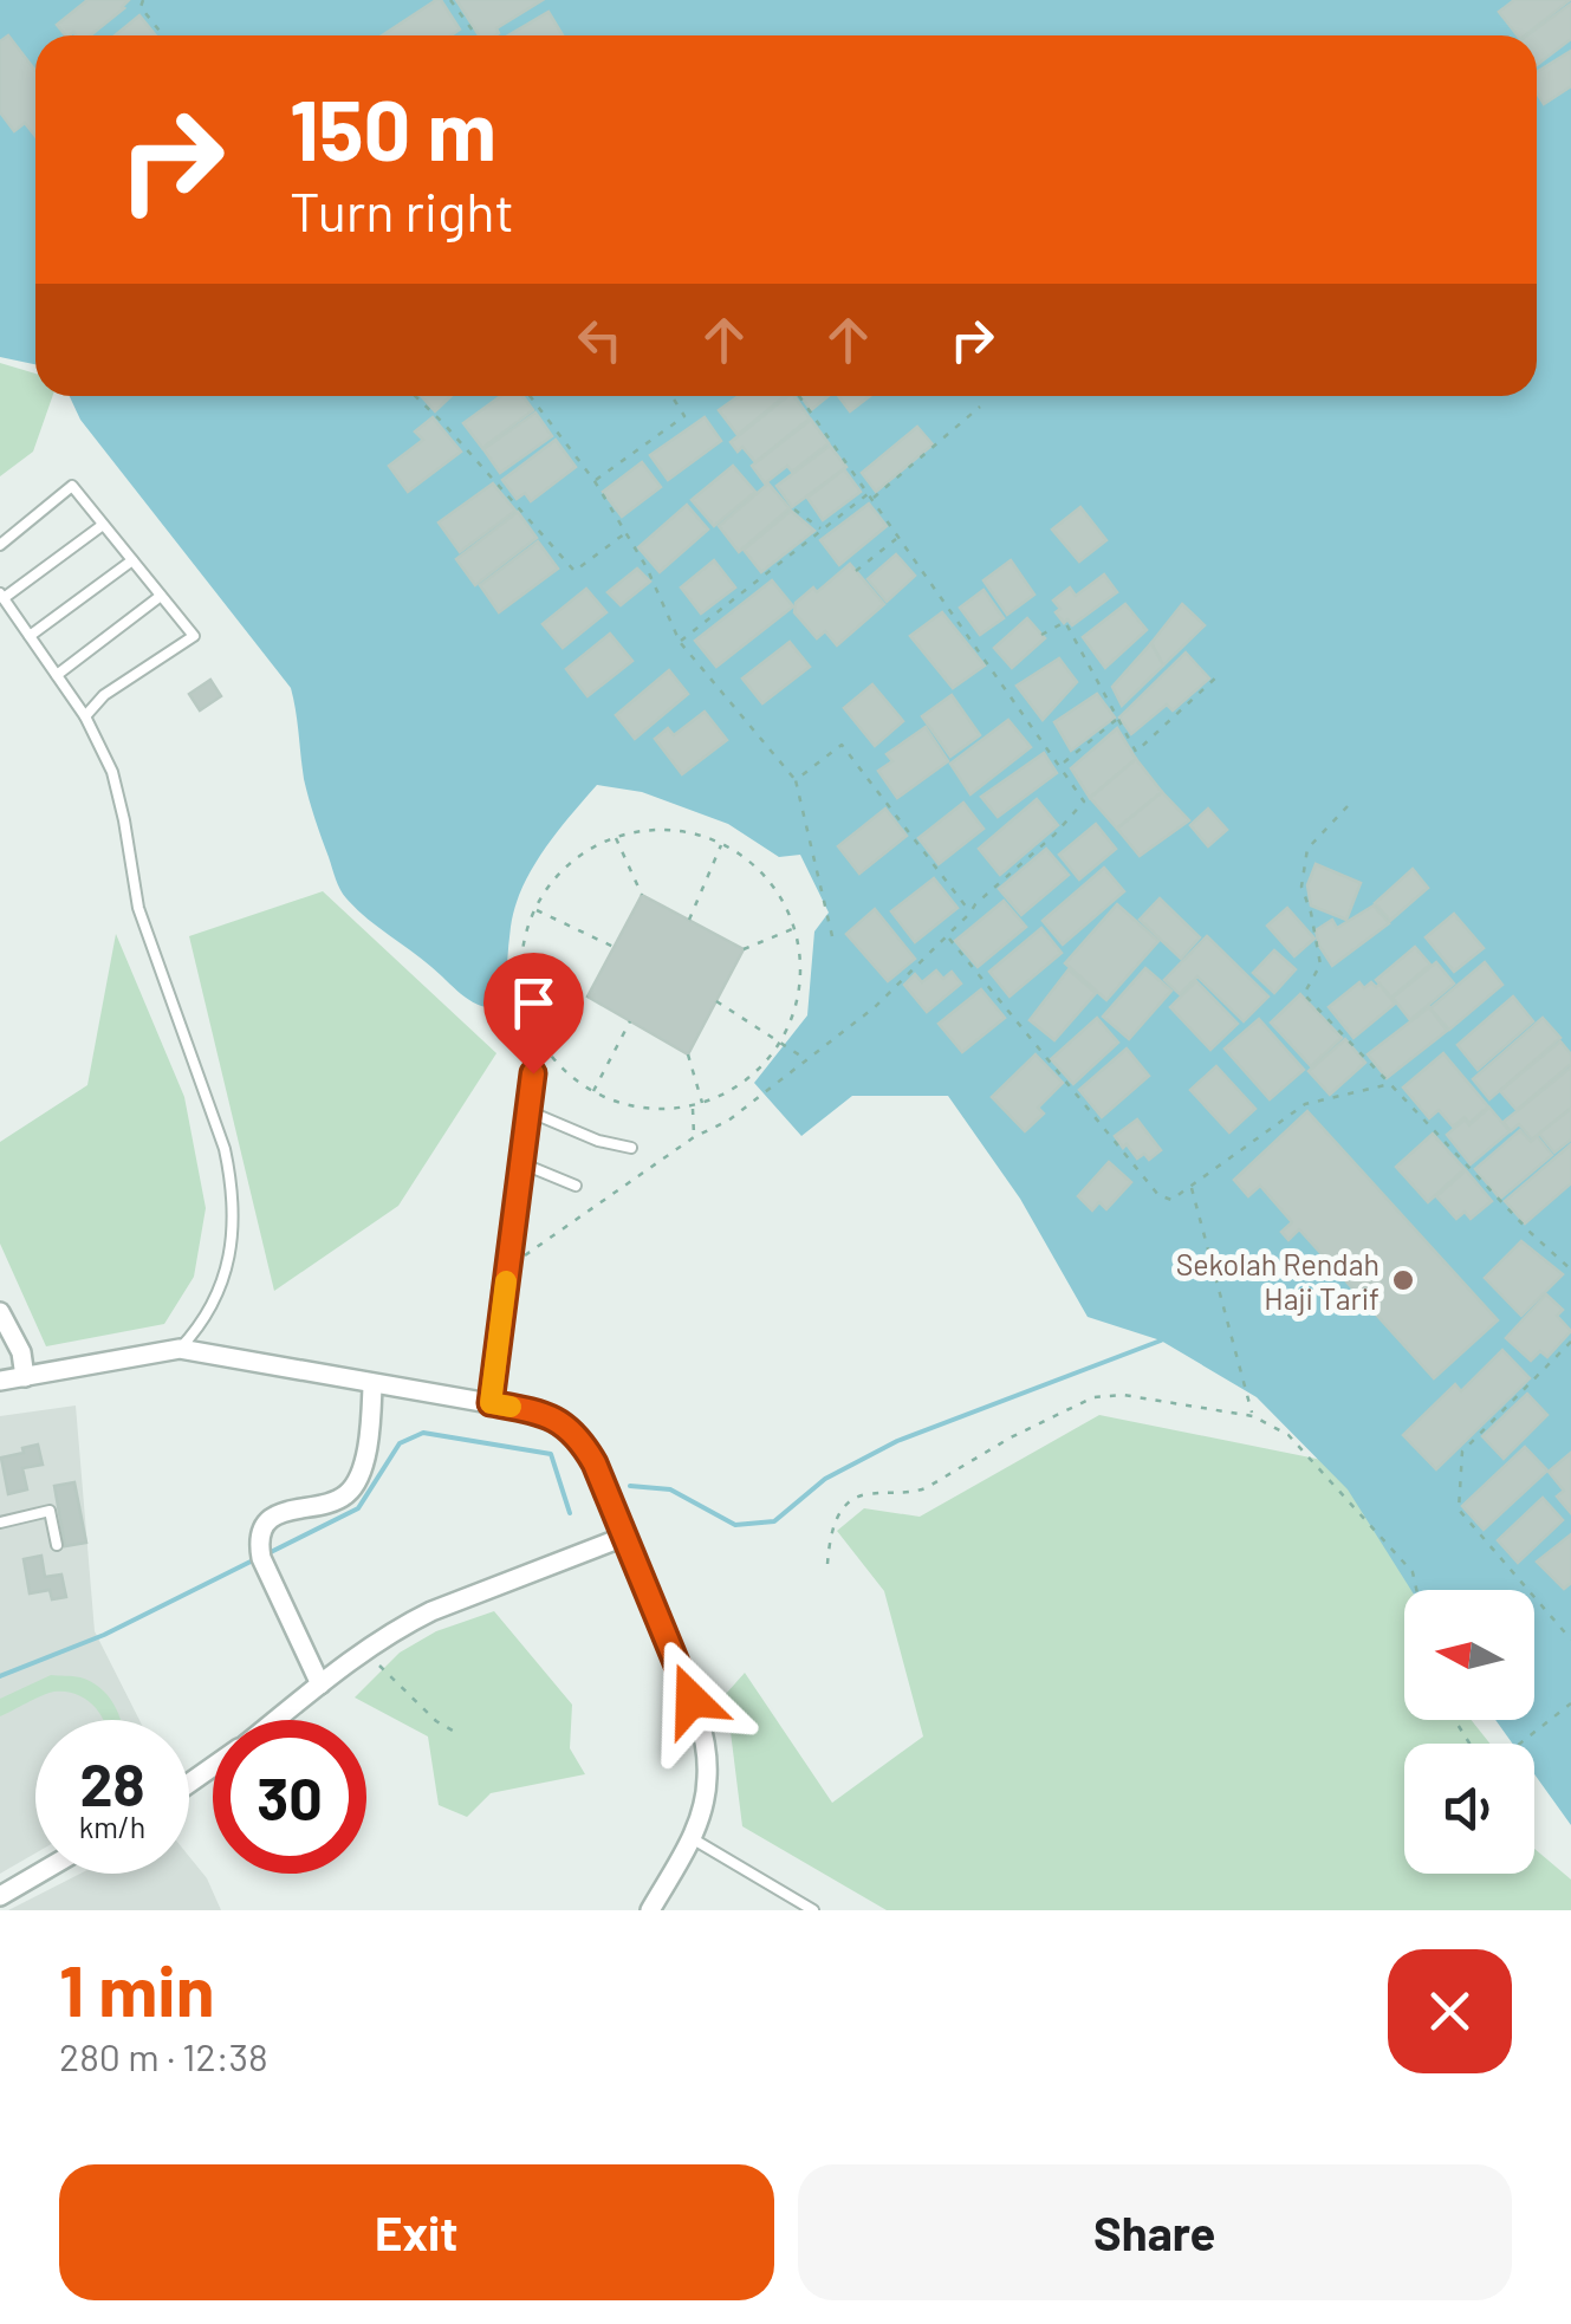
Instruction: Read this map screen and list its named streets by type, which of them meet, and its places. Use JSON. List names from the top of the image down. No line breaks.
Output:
{"places":["Sekolah Rendah Haji Tarif"],"north":"left","page":{"turn":["150 m","Turn right"],"speed":"28 km/h","limit":"30","heading":["1 min","280 m · 12:38"],"buttons":["Exit","Share"]}}
